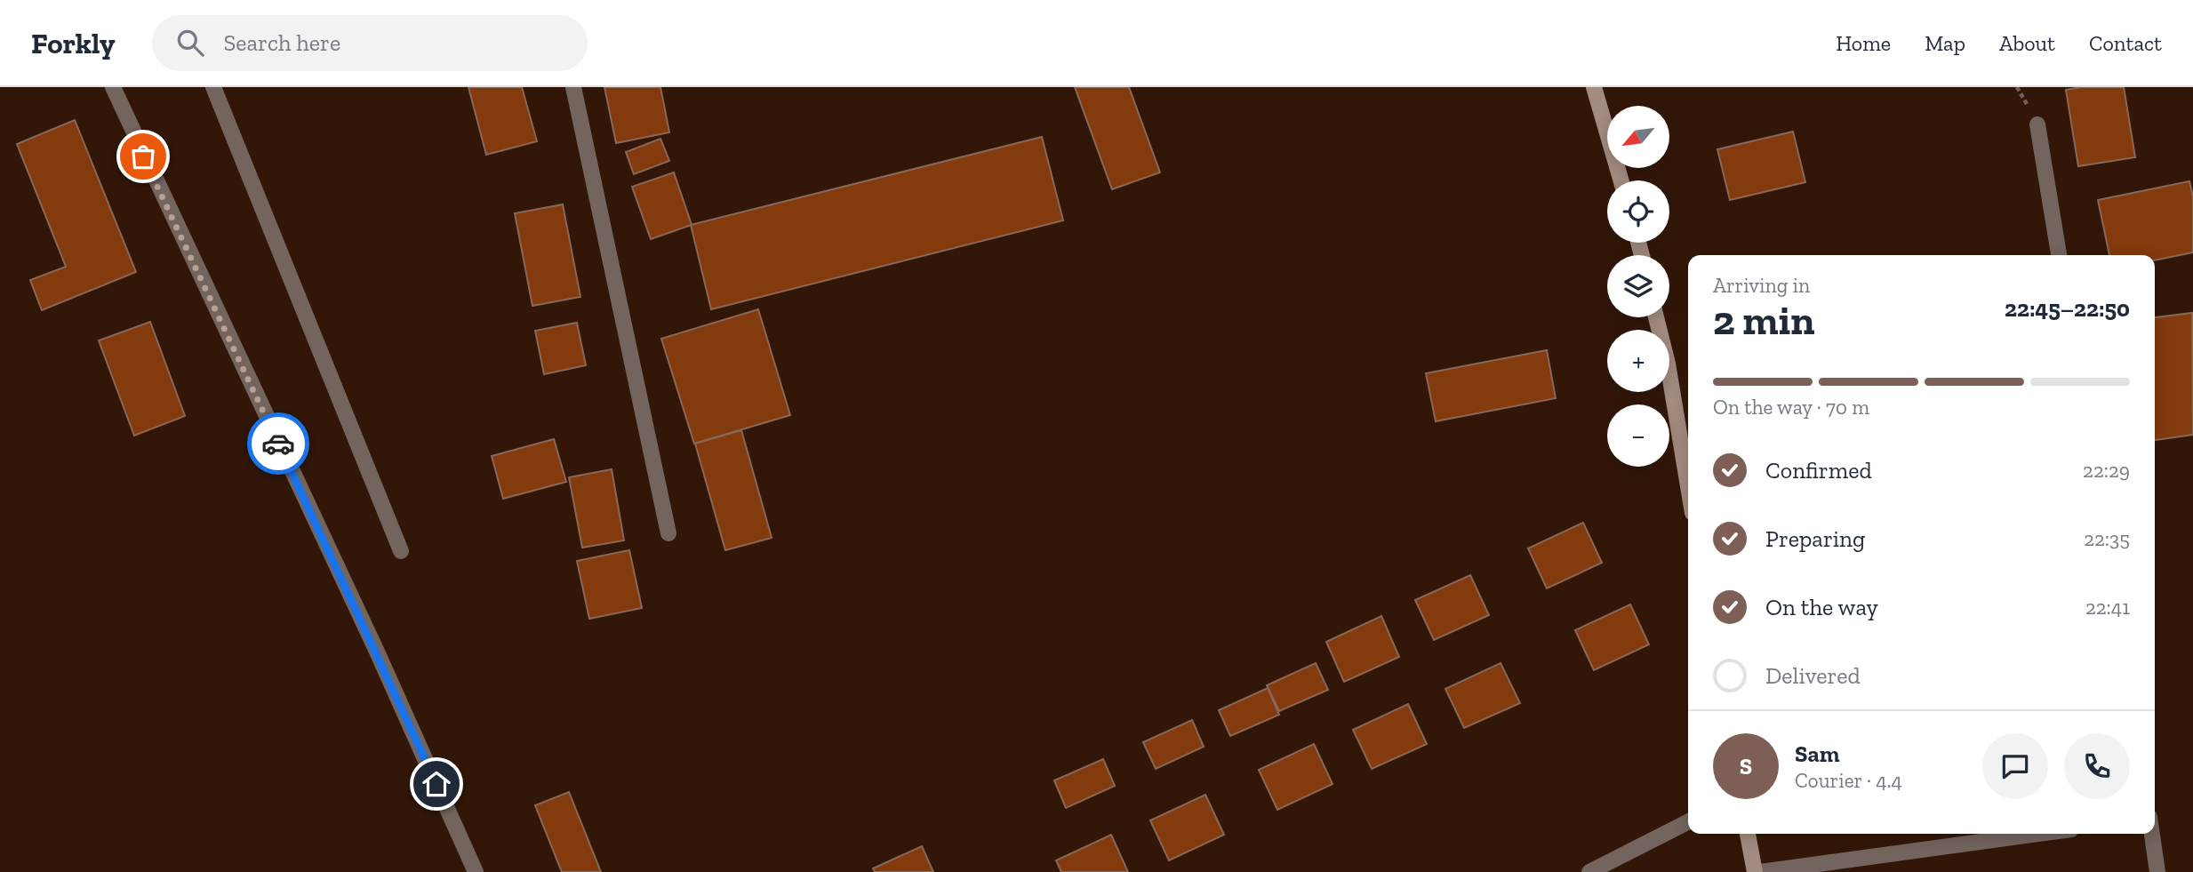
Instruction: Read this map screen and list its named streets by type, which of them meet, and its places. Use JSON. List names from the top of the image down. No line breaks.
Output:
{"north":"bottom left","page":{"header":"Forkly","search":"Search here","nav":["Home","Map","About","Contact"],"map_buttons":["+","−"],"heading":["2 min","Arriving in","22:45–22:50"],"panel":["Sam","Courier · 4.4"],"bar":"On the way · 70 m","list":[["Confirmed","22:29"],["Preparing","22:35"],["On the way","22:41"],"Delivered"],"round":"S"}}
